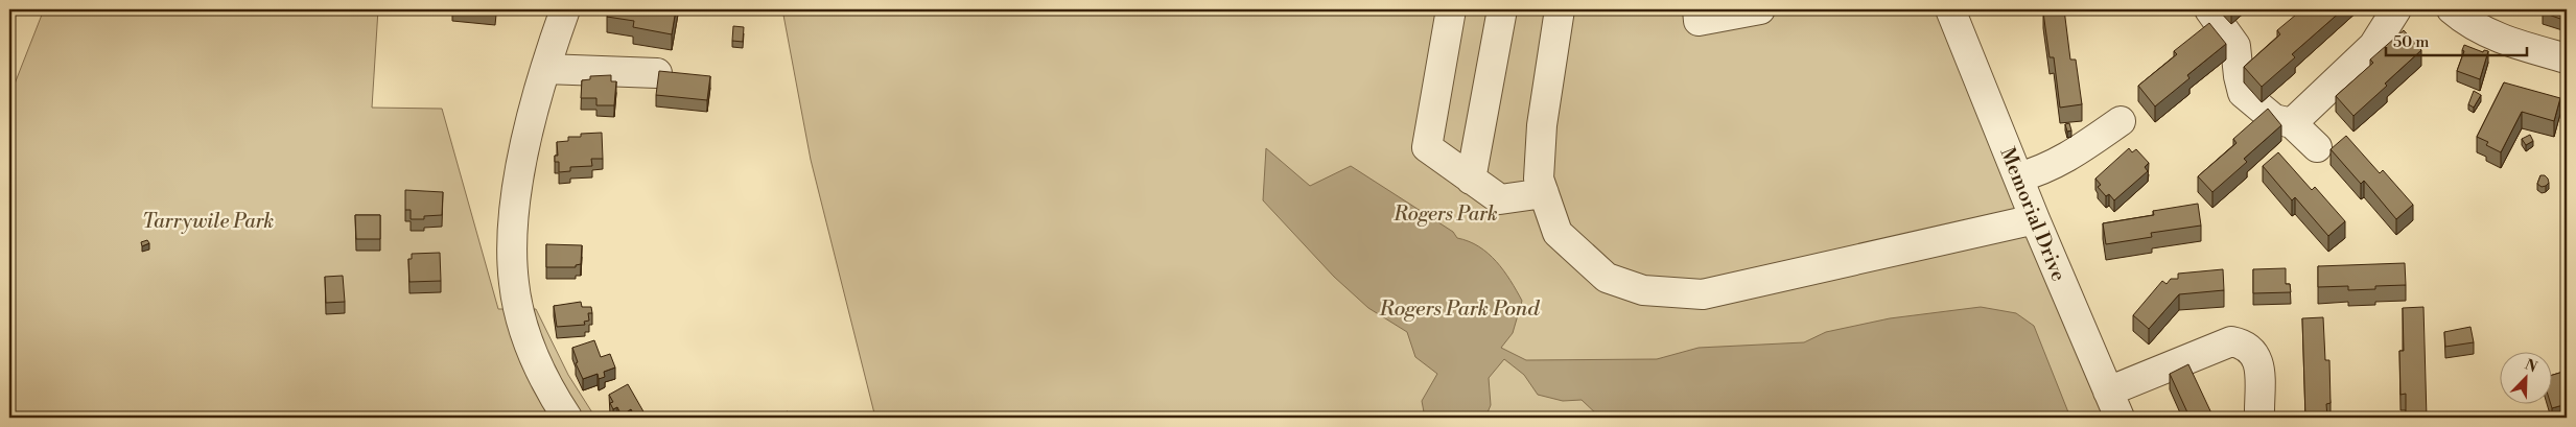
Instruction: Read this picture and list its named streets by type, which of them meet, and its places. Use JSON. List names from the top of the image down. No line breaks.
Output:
{"streets":{"street":["Memorial Drive"]},"water":["Rogers Park Pond"],"parks":["Rogers Park","Tarrywile Park"],"scale_bar":"50 m","north":"top right"}
